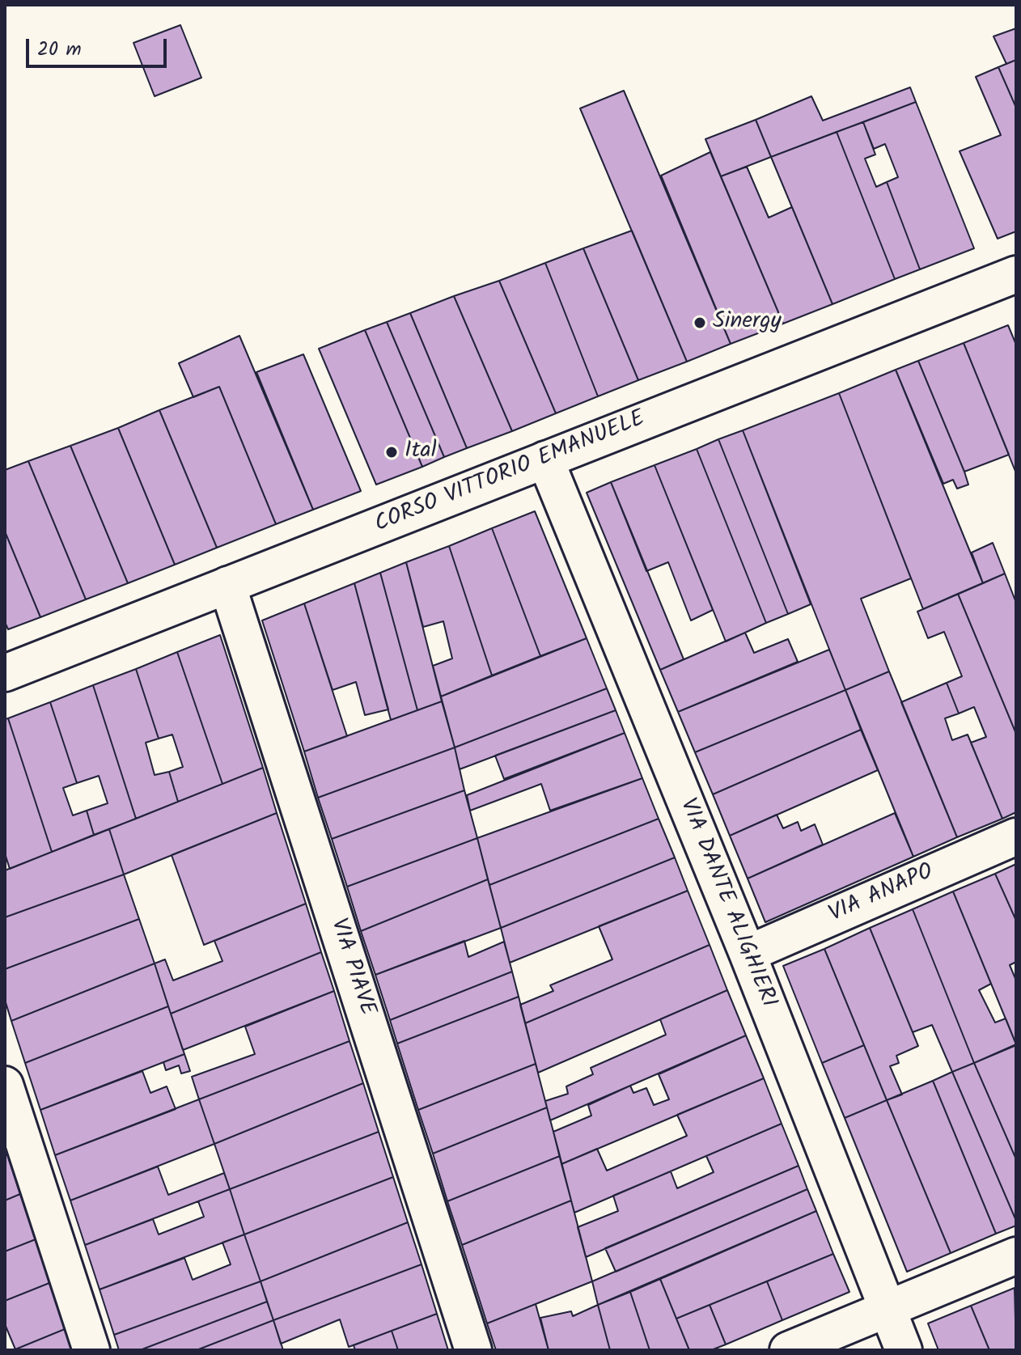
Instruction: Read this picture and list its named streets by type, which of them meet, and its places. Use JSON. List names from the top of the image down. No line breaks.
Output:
{"streets":{"street":["CORSO VITTORIO EMANUELE","VIA ANAPO","VIA DANTE ALIGHIERI","VIA PIAVE"]},"crossings":[["CORSO VITTORIO EMANUELE","VIA DANTE ALIGHIERI"],["CORSO VITTORIO EMANUELE","VIA PIAVE"],["VIA ANAPO","VIA DANTE ALIGHIERI"]],"places":["Sinergy","Ital"],"scale_bar":"20 m"}
